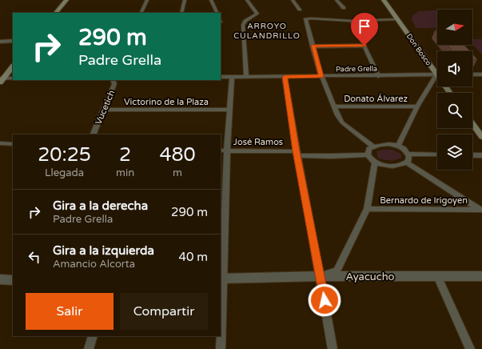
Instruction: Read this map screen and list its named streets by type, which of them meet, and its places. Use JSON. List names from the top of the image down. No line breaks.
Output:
{"streets":{"main road":["Don Bosco"],"street":["Padre Grella","Donato Álvarez","Victorino de la Plaza","Vucetich","José Ramos","Bernardo de Irigoyen","Ayacucho"]},"crossings":[["Victorino de la Plaza","Vucetich"]],"districts":["ARROYO CULANDRILLO"],"north":"right","page":{"turn":["290 m","Padre Grella"],"eta":["20:25","Llegada","2","min","480","m"],"list":[{"name":"Gira a la derecha","note":"Padre Grella","value":"290 m"},{"name":"Gira a la izquierda","note":"Amancio Alcorta","value":"40 m"}],"buttons":["Salir","Compartir"]}}
